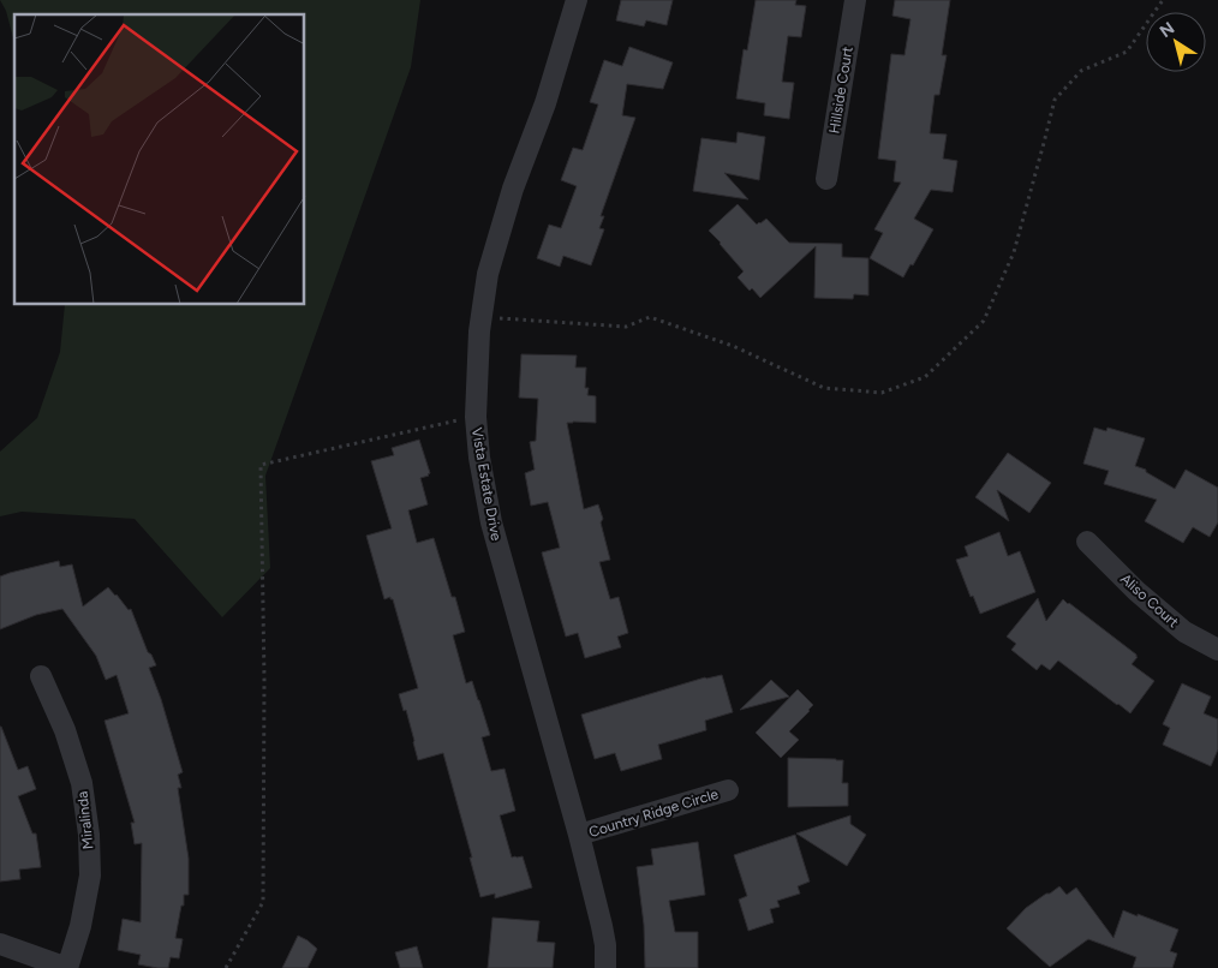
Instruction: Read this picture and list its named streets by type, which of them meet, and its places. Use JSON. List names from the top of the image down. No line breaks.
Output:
{"streets":{"street":["Hillside Court","Vista Estate Drive","Aliso Court","Country Ridge Circle","Miralinda"]},"crossings":[["Vista Estate Drive","Country Ridge Circle"]],"north":"top left"}
